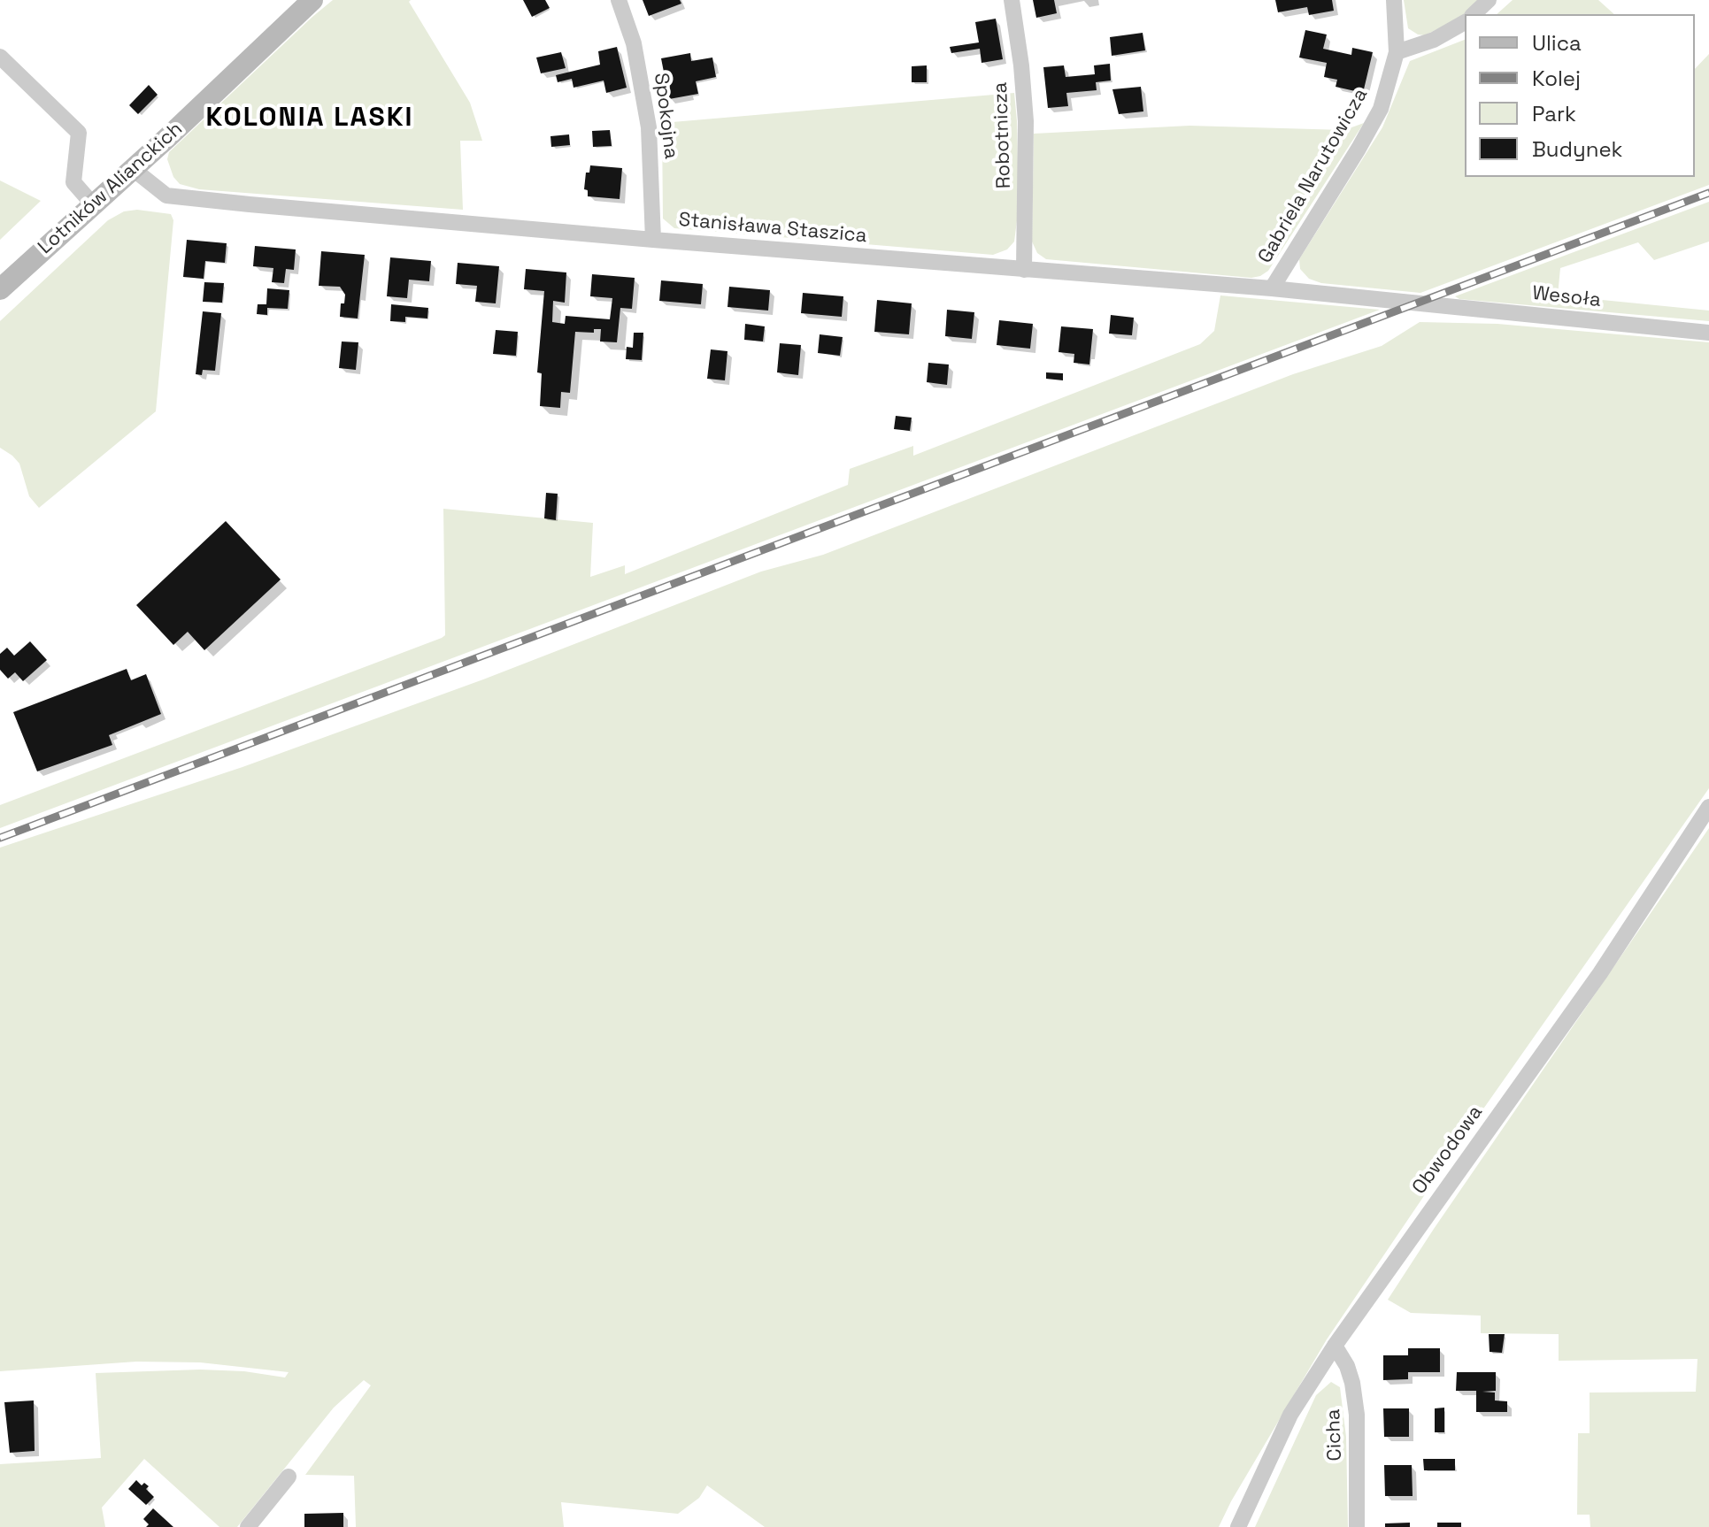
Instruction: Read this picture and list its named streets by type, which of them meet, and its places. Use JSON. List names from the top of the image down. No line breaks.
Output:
{"streets":{"main road":["Lotników Alianckich"],"street":["Spokojna","Robotnicza","Gabriela Narutowicza","Stanisława Staszica","Wesoła","Obwodowa","Cicha"]},"crossings":[["Spokojna","Stanisława Staszica"],["Robotnicza","Stanisława Staszica"],["Gabriela Narutowicza","Stanisława Staszica"],["Lotników Alianckich","Stanisława Staszica"],["Stanisława Staszica","Wesoła"],["Obwodowa","Cicha"]],"districts":["KOLONIA LASKI"],"legend":["Ulica","Kolej","Park","Budynek"]}
